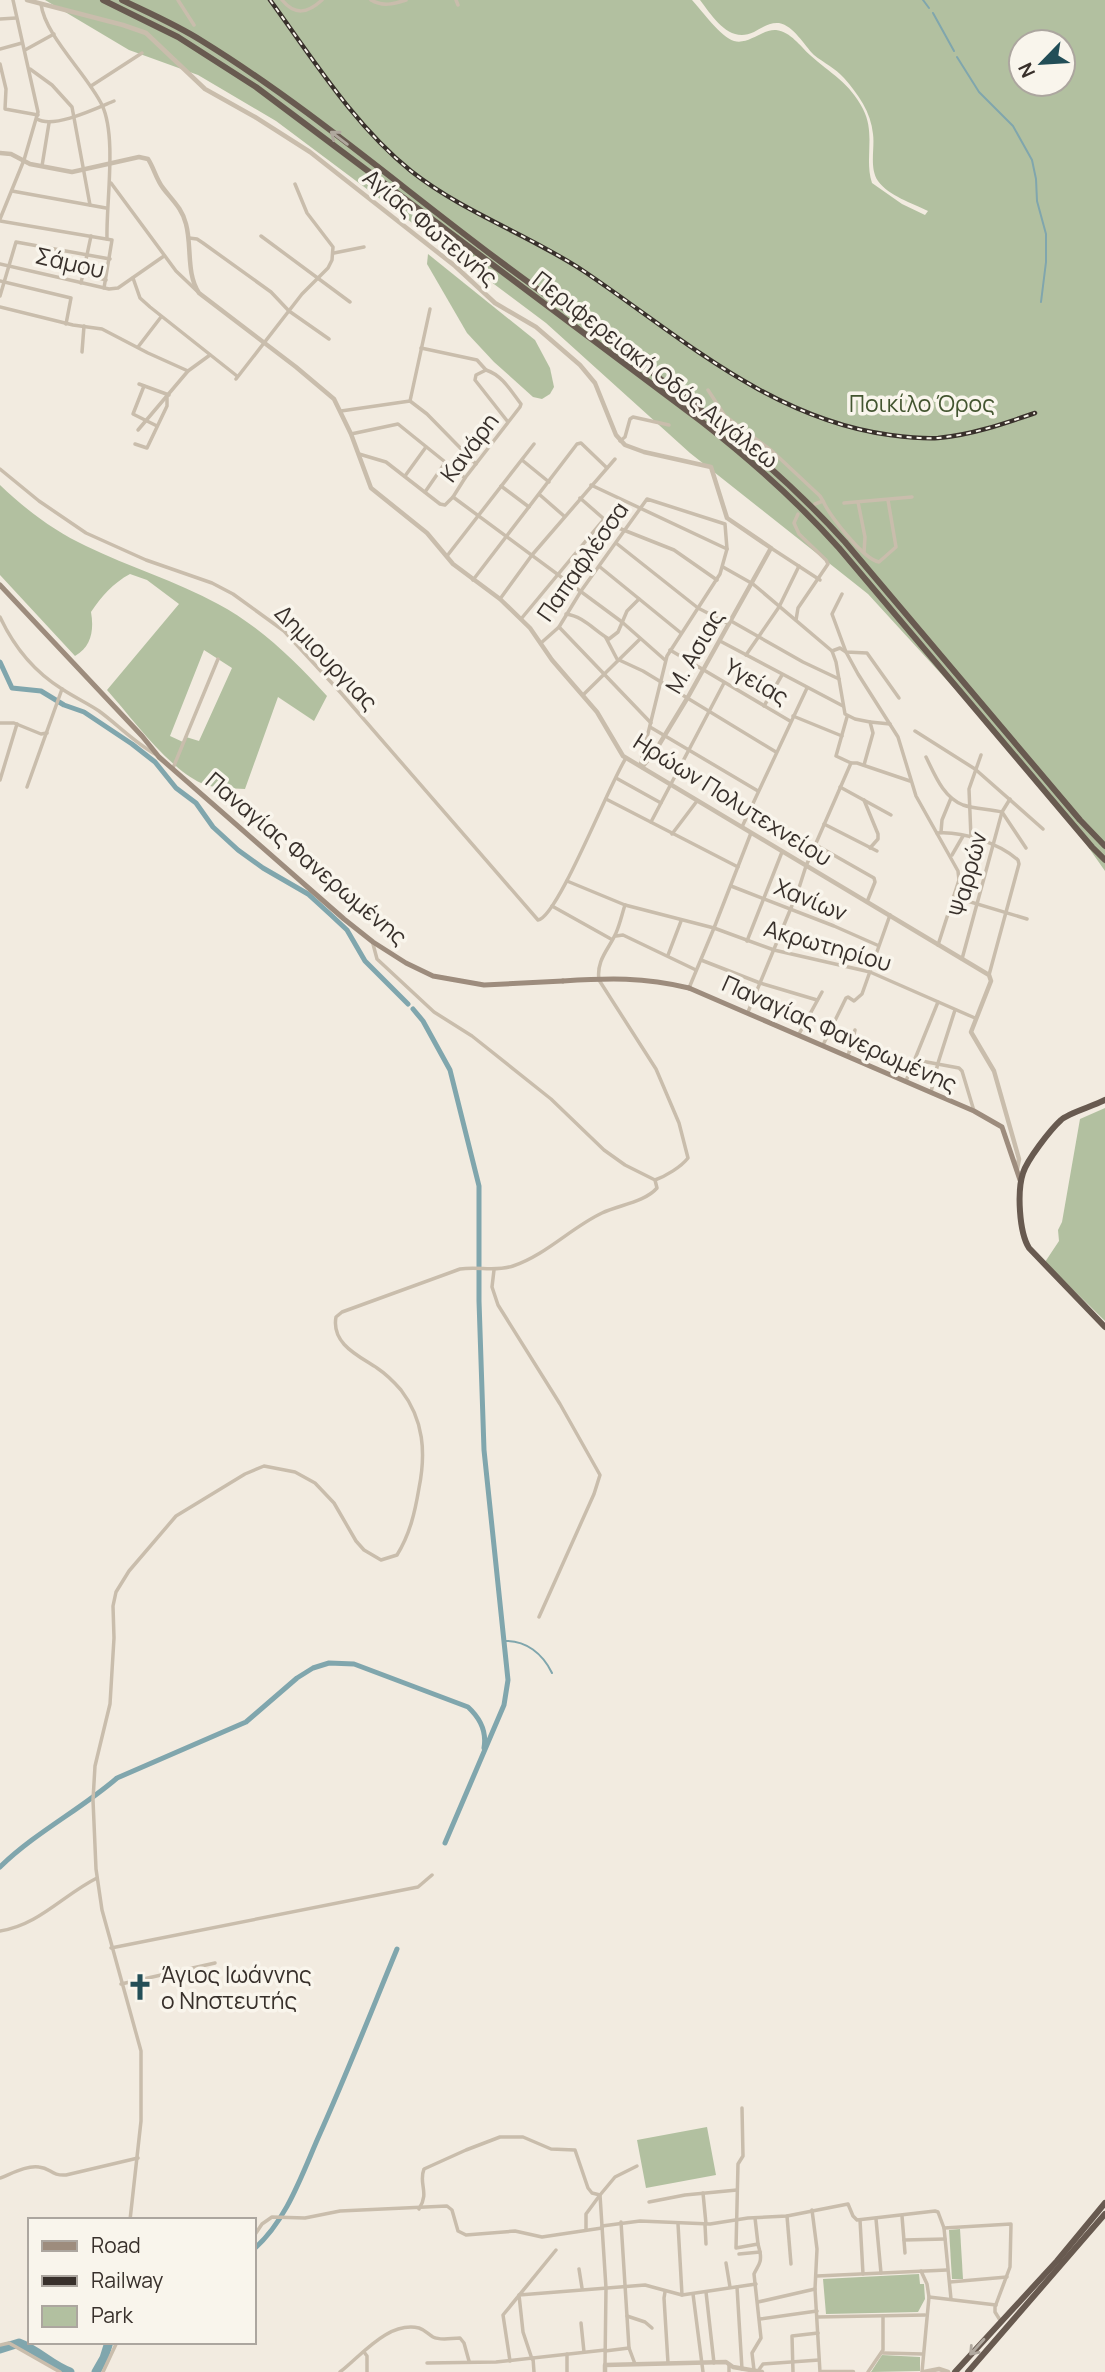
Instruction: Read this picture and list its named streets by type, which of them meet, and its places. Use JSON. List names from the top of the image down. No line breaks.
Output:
{"streets":{"highway":["Περιφερειακή Οδός Αιγάλεω"],"main road":["Παναγίας Φανερωμένης"],"street":["Αγίας Φωτεινής","Σάμου","Κανάρη","Παπαφλέσσα","Μ. Ασιας","Δημιουργιας","Υγείας","Ηρώων Πολυτεχνείου","Ψαρρών","Χανίων","Ακρωτηρίου"]},"crossings":[["Σάμου","Ηρώων Πολυτεχνείου"],["Παπαφλέσσα","Ηρώων Πολυτεχνείου"],["Μ. Ασιας","Υγείας"],["Μ. Ασιας","Ηρώων Πολυτεχνείου"],["Ηρώων Πολυτεχνείου","Ψαρρών"],["Ηρώων Πολυτεχνείου","Ακρωτηρίου"],["Χανίων","Ακρωτηρίου"]],"parks":["Ποικίλο Όρος"],"places":{"church":["Άγιος Ιωάννης ο Νηστευτής"]},"legend":["Road","Railway","Park"],"north":"bottom left"}
